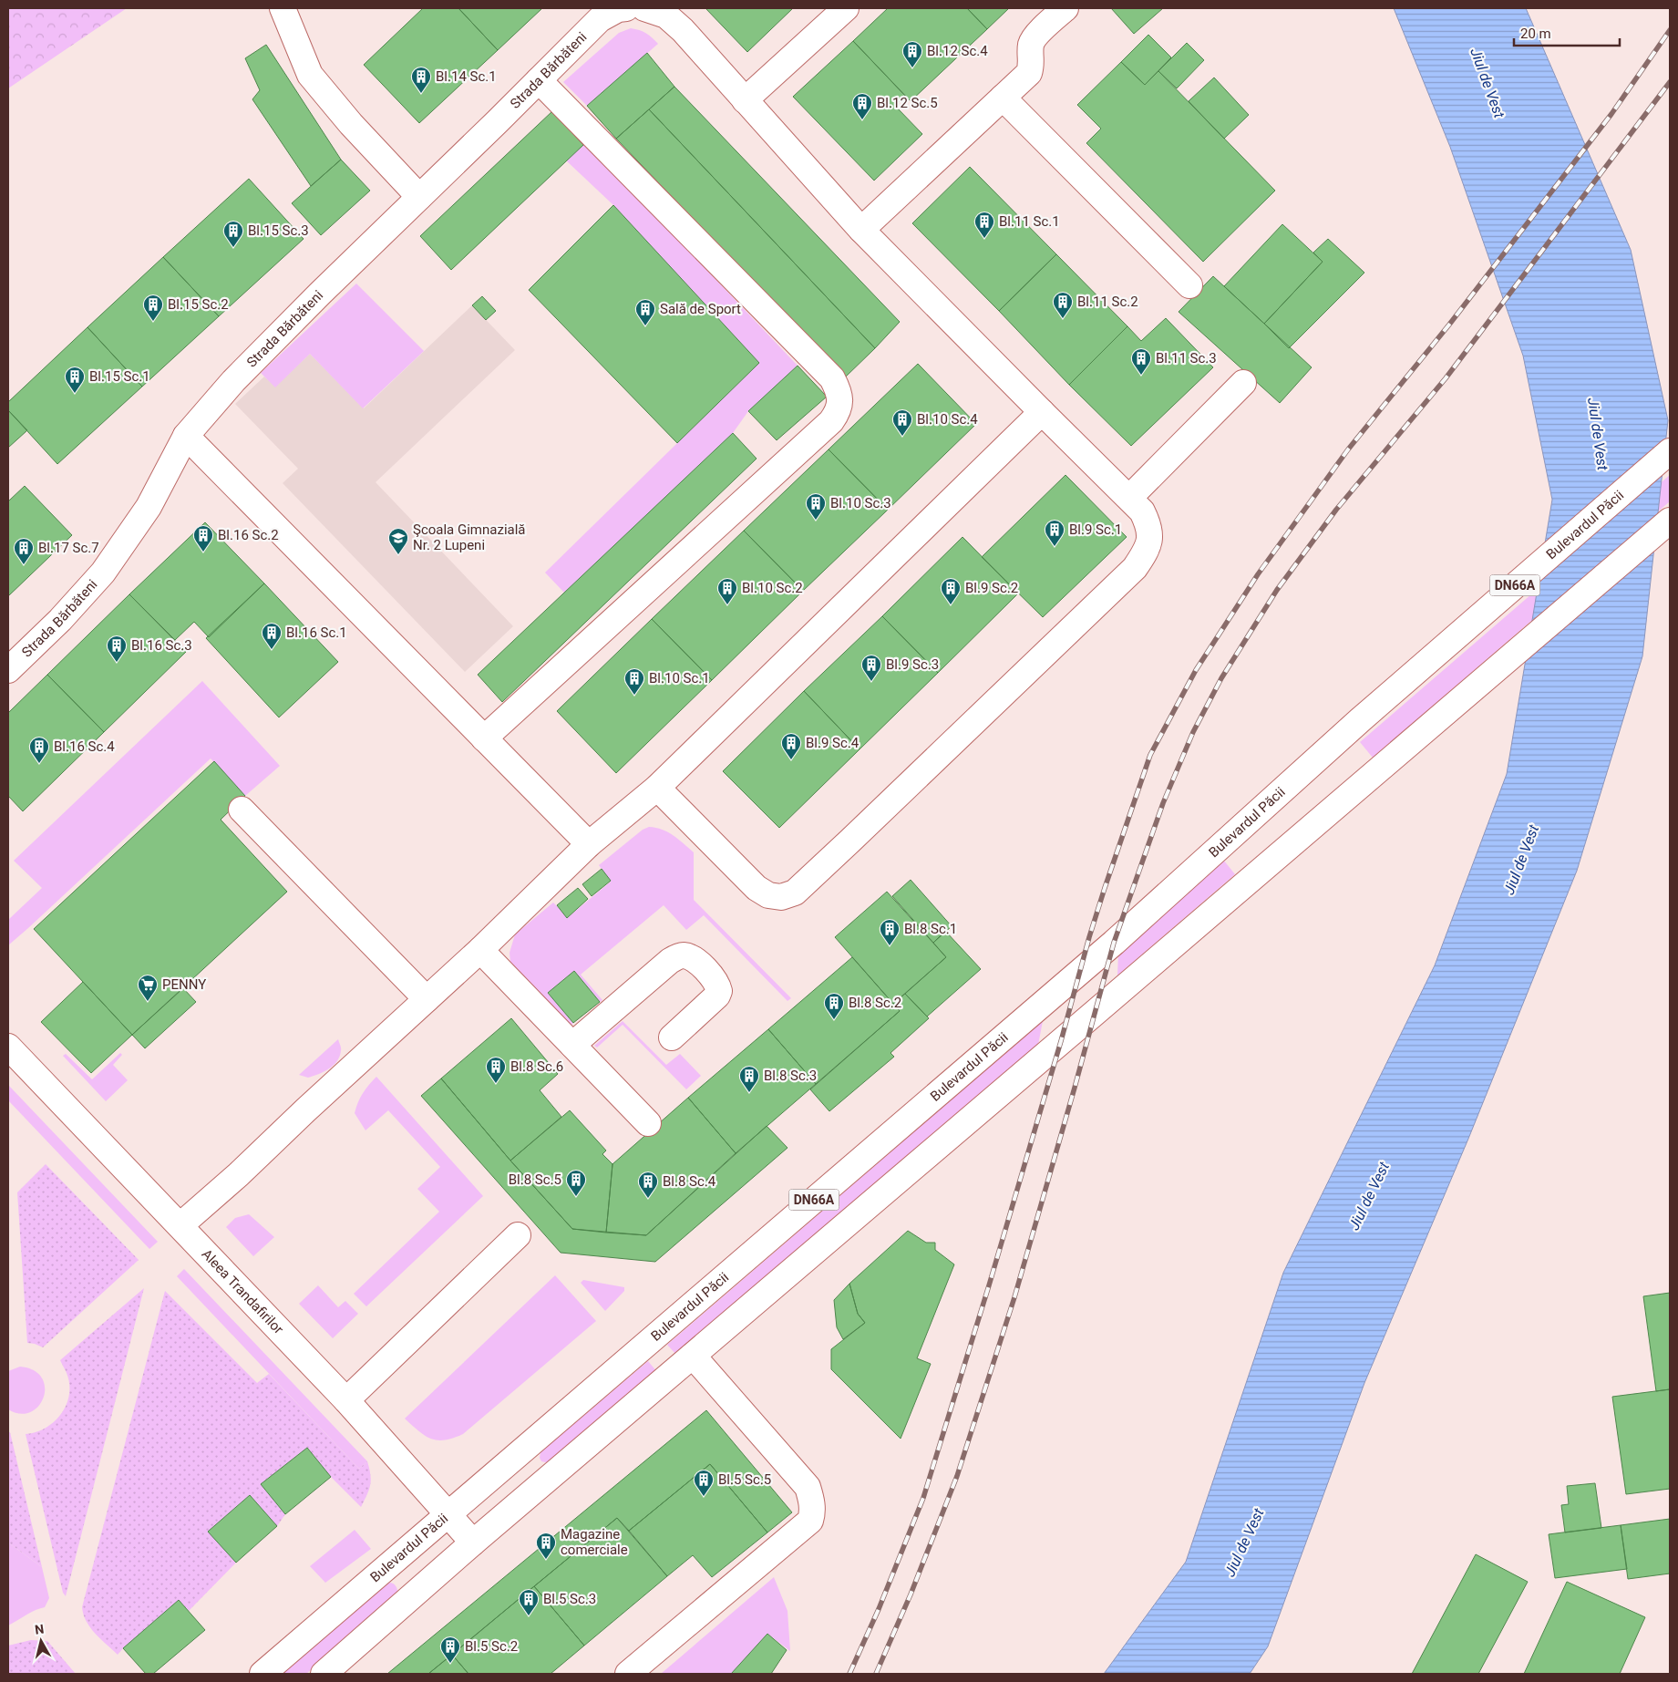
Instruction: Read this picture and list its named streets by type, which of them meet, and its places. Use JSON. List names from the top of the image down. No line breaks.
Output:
{"streets":{"street":["Strada Bărbăteni","Bulevardul Păcii","DN66A","Aleea Trandafirilor"]},"crossings":[["Bulevardul Păcii","Aleea Trandafirilor"],["DN66A","Aleea Trandafirilor"]],"water":["Jiul de Vest"],"places":{"building":["Bl.12 Sc.4","Bl.14 Sc.1","Bl.12 Sc.5","Bl.11 Sc.1","Bl.15 Sc.3","Bl.11 Sc.2","Bl.15 Sc.2","Sală de Sport","Bl.11 Sc.3","Bl.15 Sc.1","Bl.10 Sc.4","Bl.10 Sc.3","Bl.9 Sc.1","Bl.16 Sc.2","Bl.17 Sc.7","Bl.10 Sc.2","Bl.9 Sc.2","Bl.16 Sc.1","Bl.16 Sc.3","Bl.9 Sc.3","Bl.10 Sc.1","Bl.9 Sc.4","Bl.16 Sc.4","Bl.8 Sc.1","Bl.8 Sc.2","Bl.8 Sc.6","Bl.8 Sc.3","Bl.8 Sc.5","Bl.8 Sc.4","Bl.5 Sc.5","Magazine comerciale","Bl.5 Sc.3","Bl.5 Sc.2"],"school or university":["Şcoala Gimnazială Nr. 2 Lupeni"],"supermarket":["PENNY"]},"scale_bar":"20 m","north":"top"}
